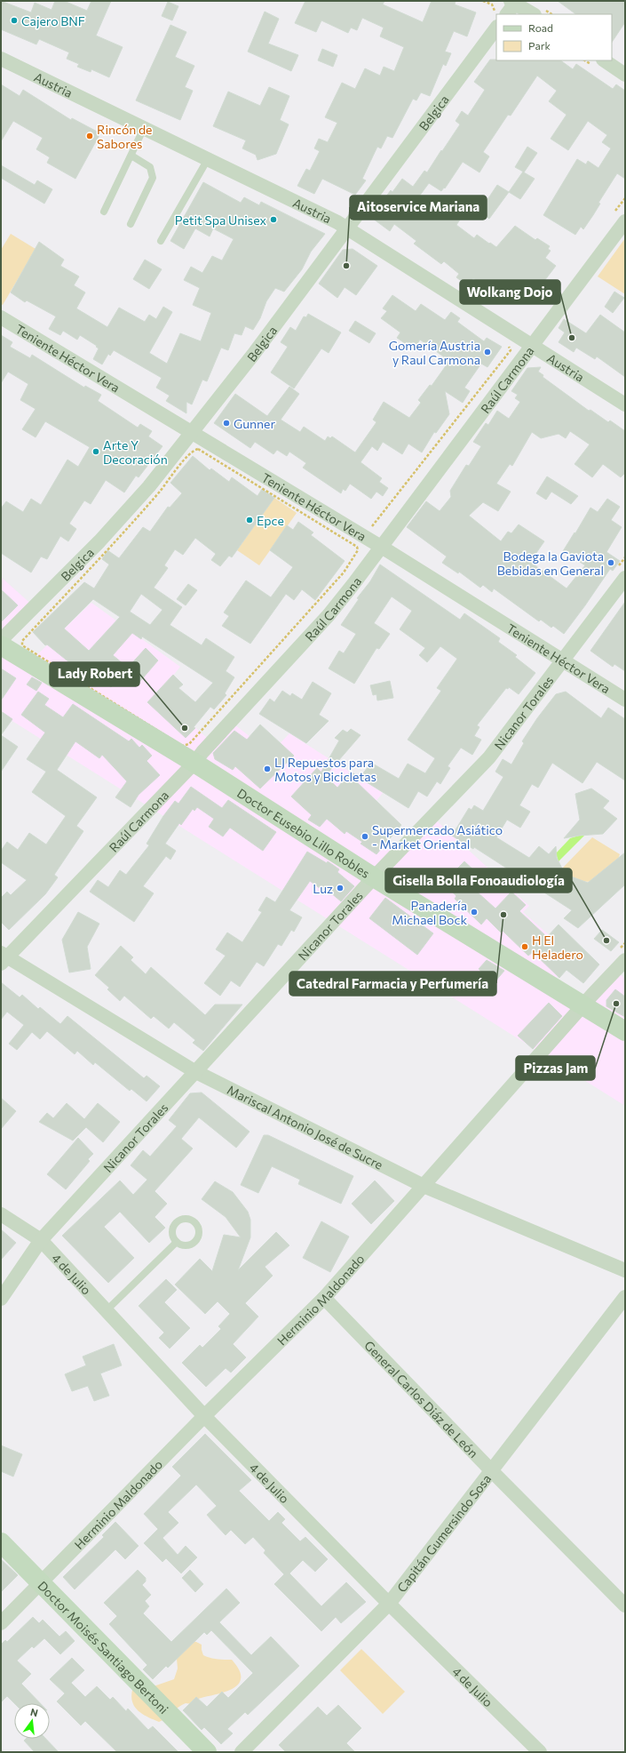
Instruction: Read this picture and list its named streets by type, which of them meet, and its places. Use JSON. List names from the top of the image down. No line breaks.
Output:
{"streets":{"main road":["Doctor Eusebio Lillo Robles","Doctor Moisés Santiago Bertoni"],"street":["Austria","Belgica","Teniente Héctor Vera","Raúl Carmona","Nicanor Torales","Mariscal Antonio José de Sucre","4 de Julio","Herminio Maldonado","General Carlos Diáz de León","Capitán Gumersindo Sosa"]},"crossings":[["Austria","Belgica"],["Austria","Raúl Carmona"],["Belgica","Teniente Héctor Vera"],["Teniente Héctor Vera","Raúl Carmona"],["Teniente Héctor Vera","Nicanor Torales"],["Raúl Carmona","Doctor Eusebio Lillo Robles"],["Raúl Carmona","Mariscal Antonio José de Sucre"],["Nicanor Torales","Doctor Eusebio Lillo Robles"],["Nicanor Torales","Mariscal Antonio José de Sucre"],["Nicanor Torales","4 de Julio"],["Doctor Eusebio Lillo Robles","Herminio Maldonado"],["Mariscal Antonio José de Sucre","Herminio Maldonado"],["4 de Julio","Herminio Maldonado"],["4 de Julio","Capitán Gumersindo Sosa"],["Herminio Maldonado","General Carlos Diáz de León"],["Herminio Maldonado","Doctor Moisés Santiago Bertoni"],["General Carlos Diáz de León","Capitán Gumersindo Sosa"]],"places":["Cajero BNF","Rincón de Sabores","Petit Spa Unisex","Aitoservice Mariana","Wolkang Dojo","Gomería Austria y Raul Carmona","Gunner","Arte Y Decoración","Epce","Bodega la Gaviota Bebidas en General","Lady Robert","LJ Repuestos para Motos y Bicicletas","Supermercado Asiático - Market Oriental","Luz","Panadería Michael Bock","Catedral Farmacia y Perfumería","Gisella Bolla Fonoaudiología","H El Heladero","Pizzas Jam"],"legend":["Road","Park"],"north":"top"}
